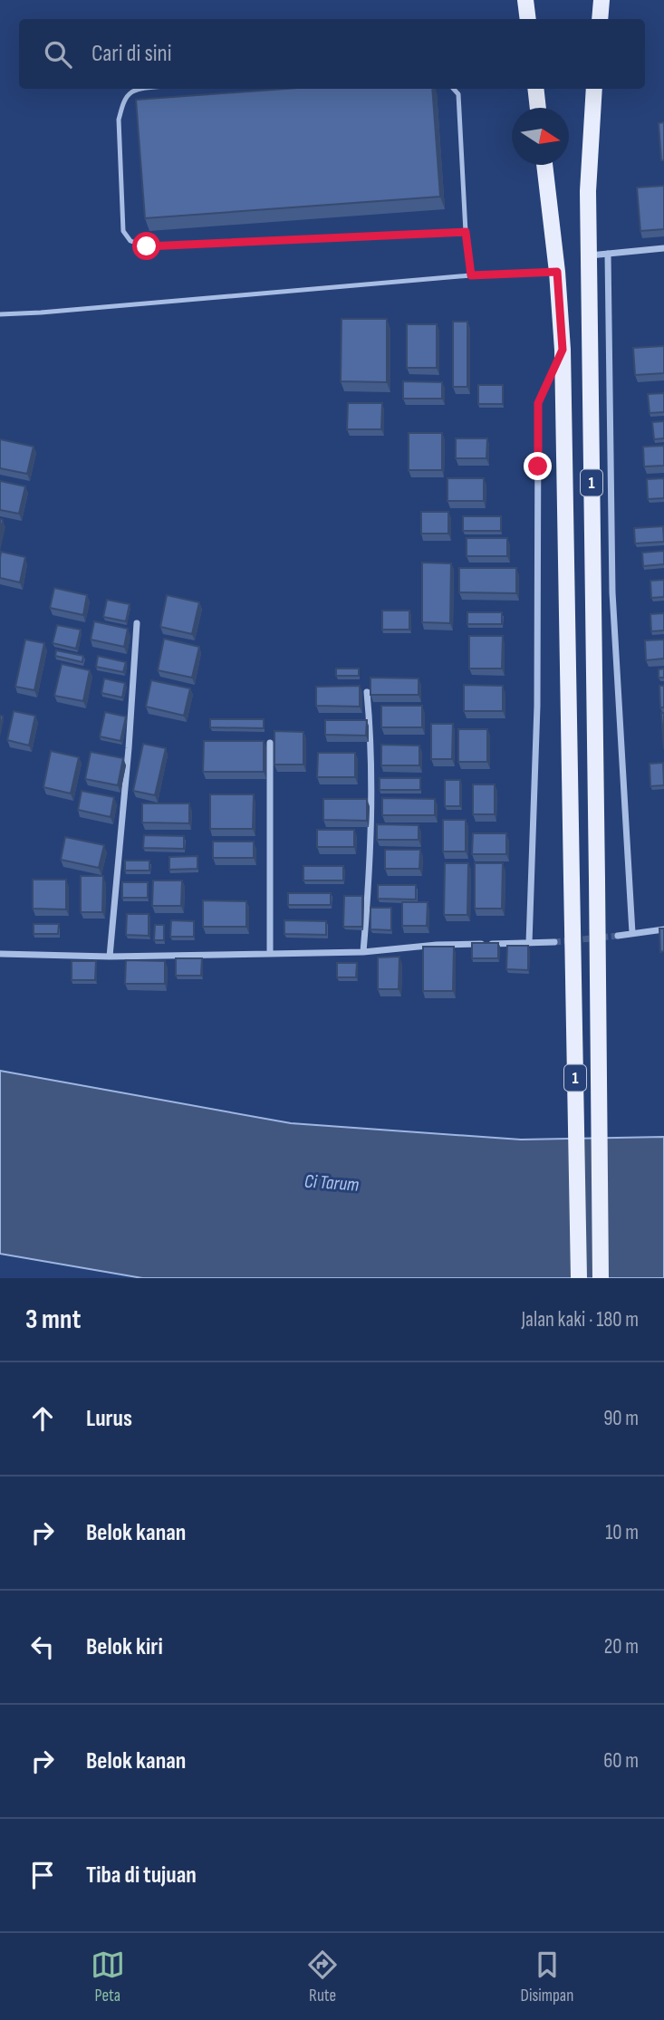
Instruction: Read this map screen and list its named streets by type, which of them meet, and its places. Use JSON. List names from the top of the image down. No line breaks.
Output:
{"streets":{"main road":["1"]},"water":["Ci Tarum"],"north":"right","page":{"search":"Cari di sini","heading":["3 mnt","Jalan kaki · 180 m"],"list":[["Lurus","90 m"],["Belok kanan","10 m"],["Belok kiri","20 m"],["Belok kanan","60 m"],"Tiba di tujuan"],"nav":["Peta","Rute","Disimpan"]}}
